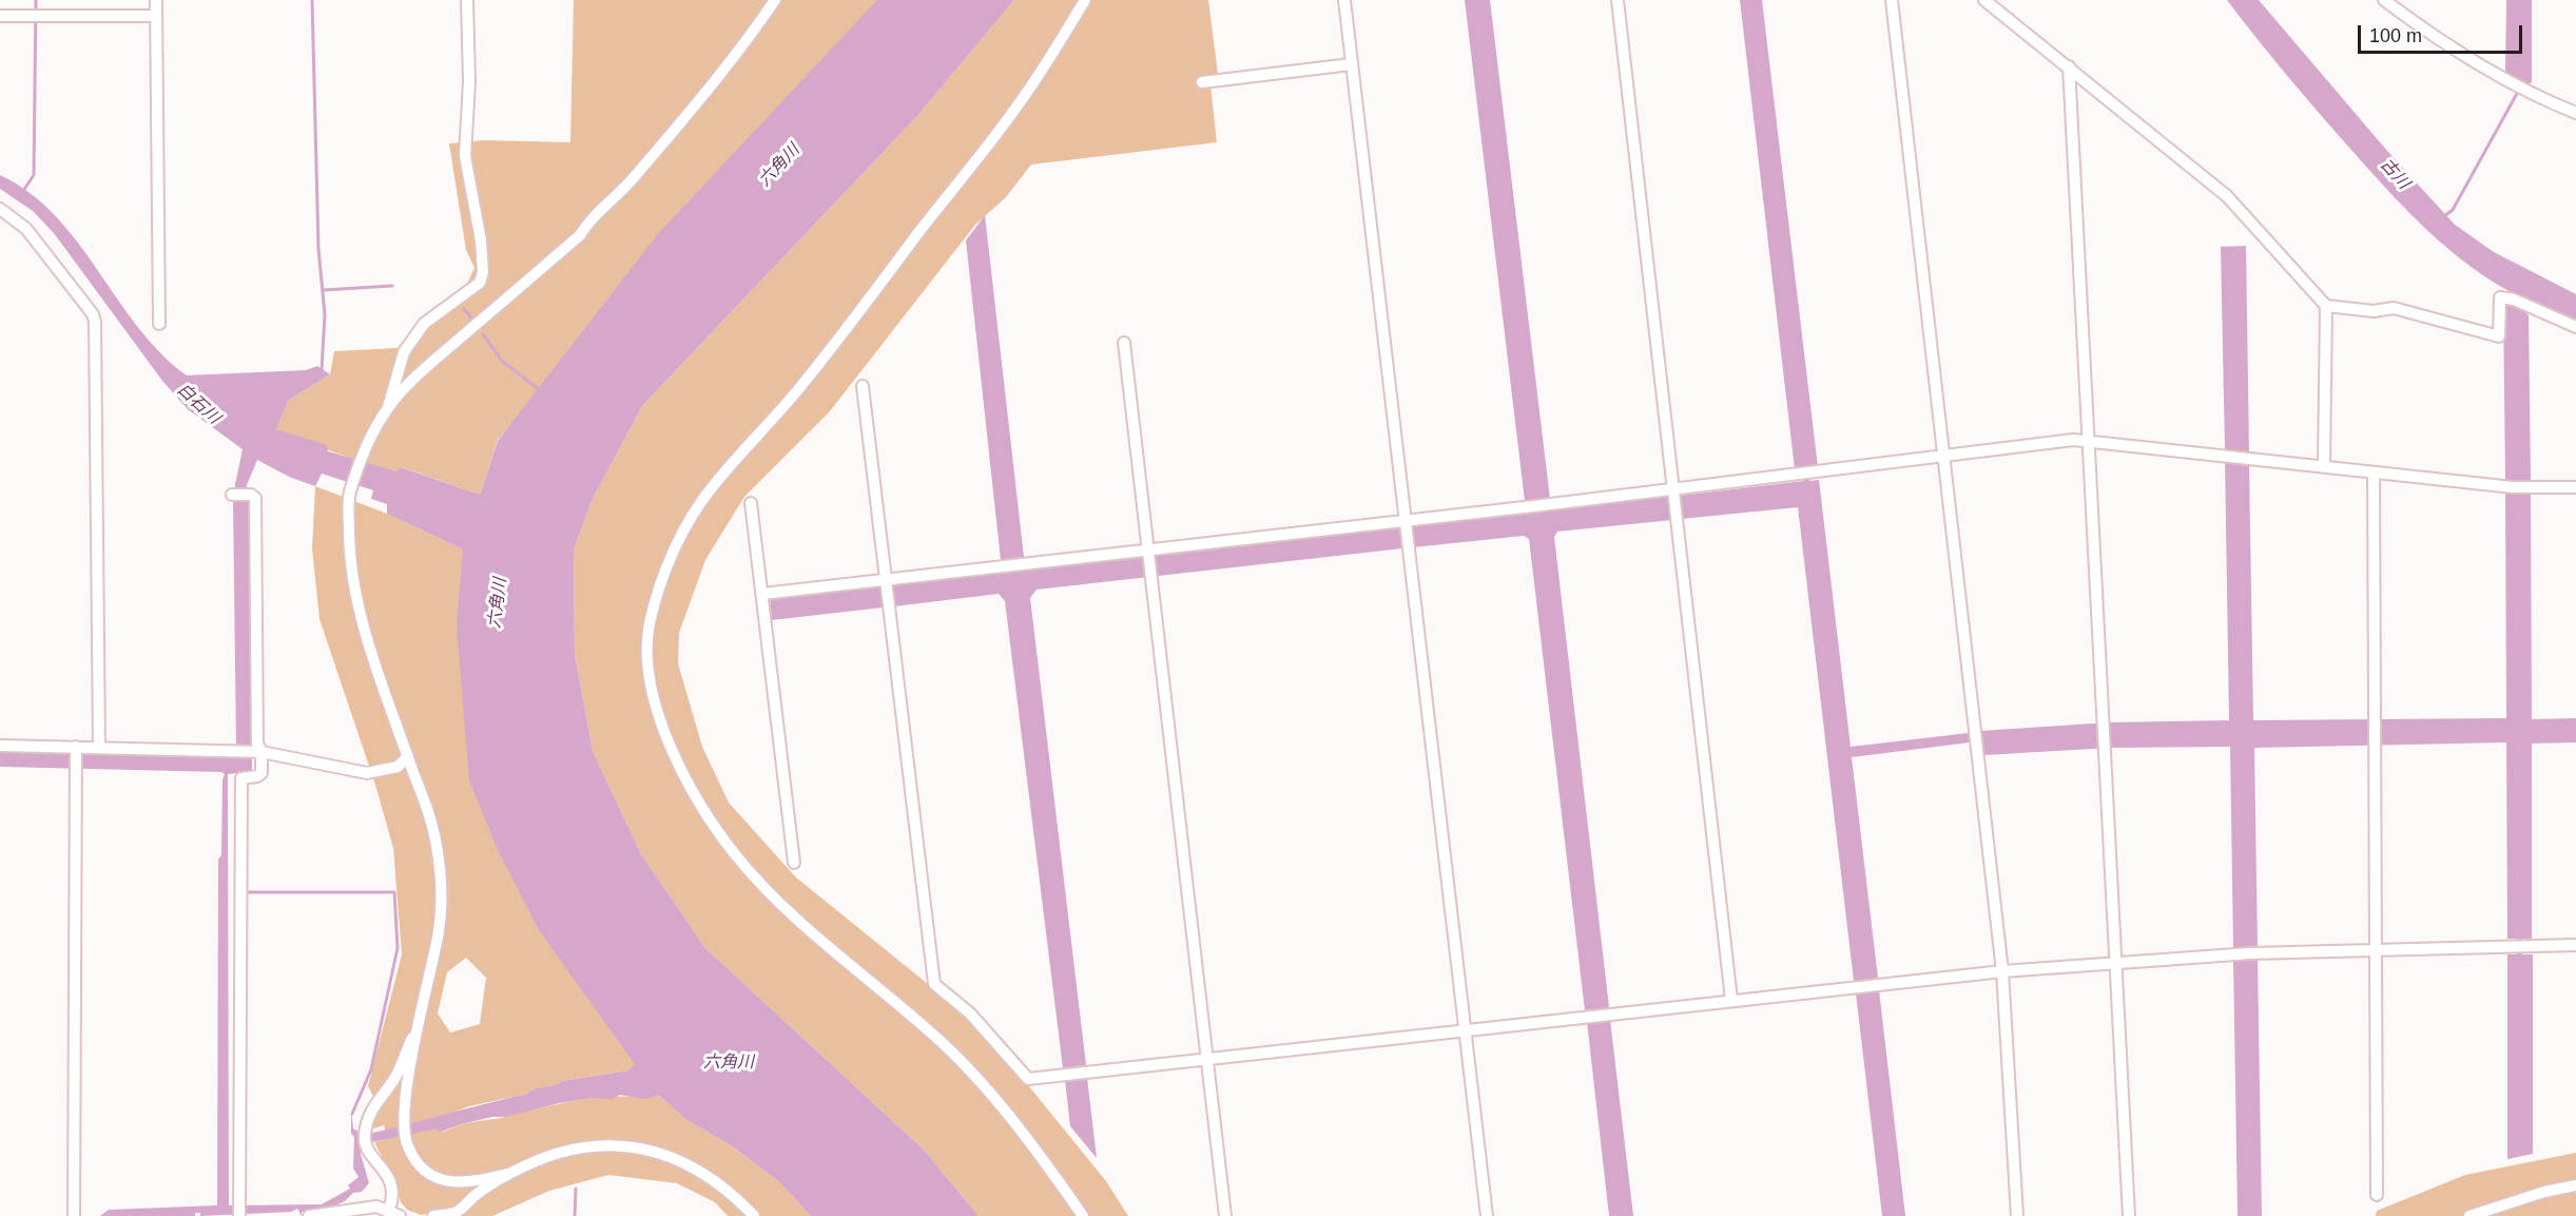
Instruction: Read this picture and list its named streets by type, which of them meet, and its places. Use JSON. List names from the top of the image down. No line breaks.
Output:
{"water":["六角川","古川","白石川"],"scale_bar":"100 m"}
